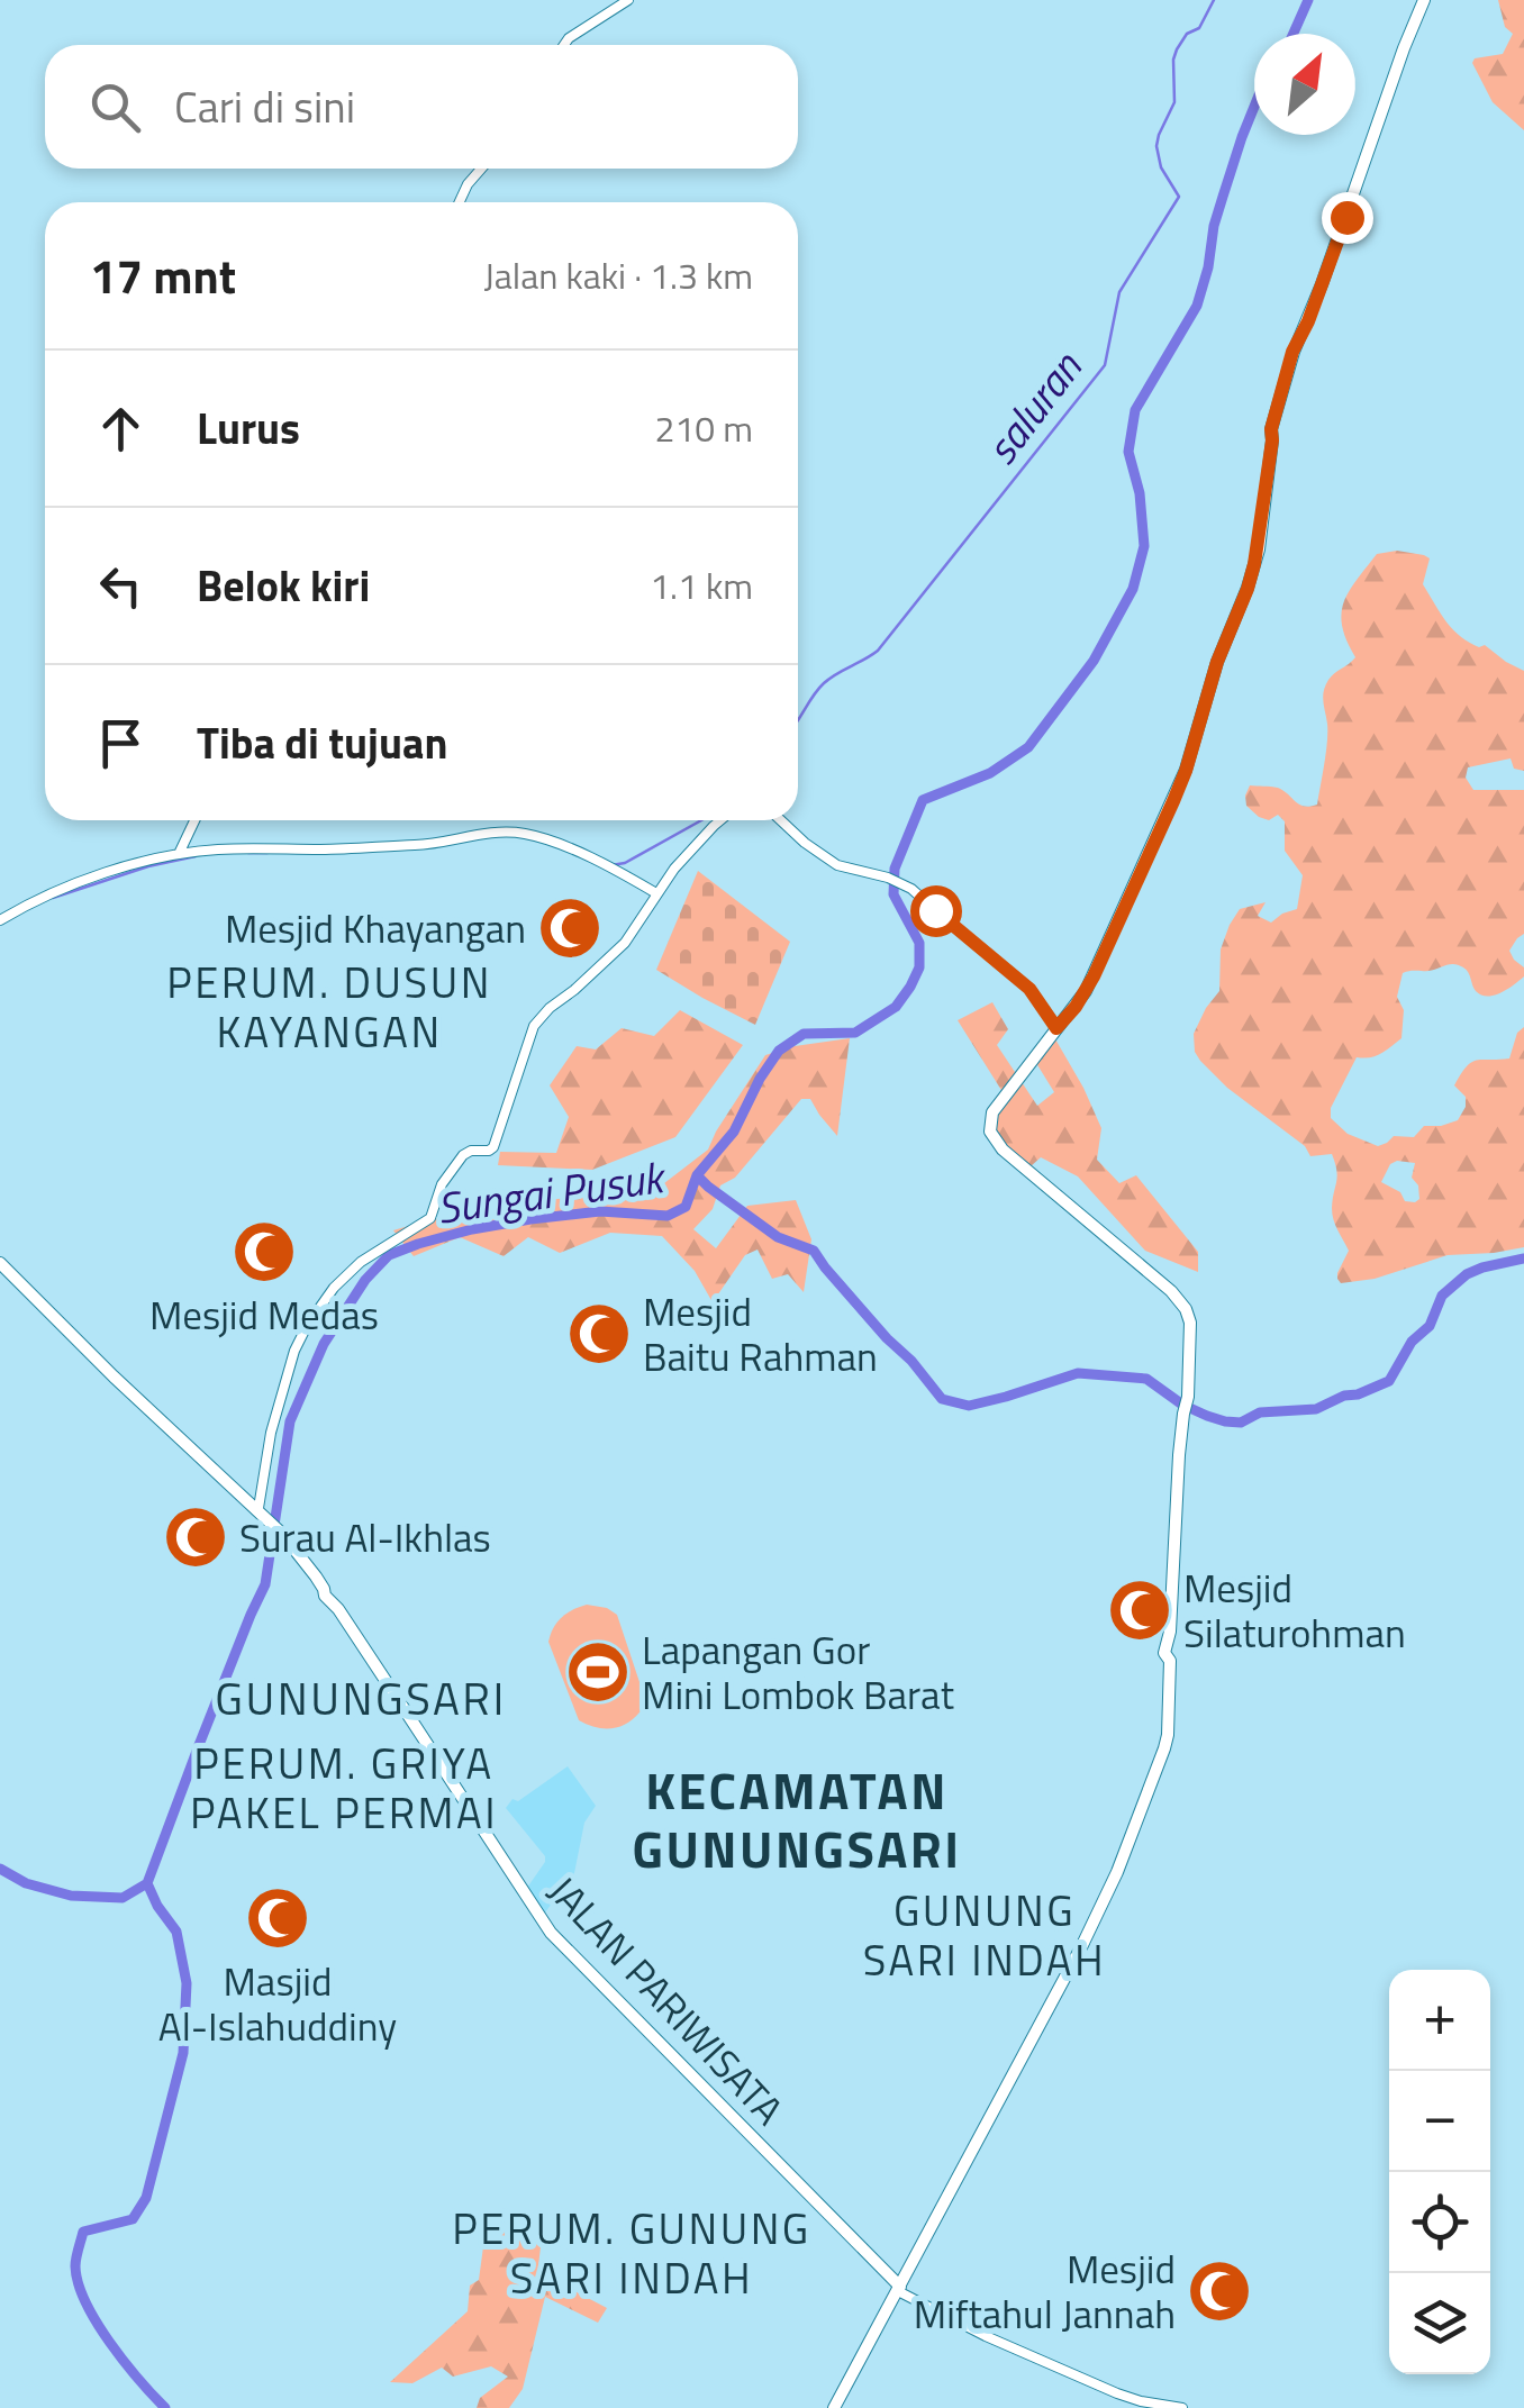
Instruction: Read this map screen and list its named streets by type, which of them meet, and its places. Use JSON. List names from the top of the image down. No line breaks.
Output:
{"streets":{"main road":["JALAN PARIWISATA"]},"districts":["PERUM. DUSUN KAYANGAN","GUNUNGSARI","PERUM. GRIYA PAKEL PERMAI","KECAMATAN GUNUNGSARI","GUNUNG SARI INDAH","PERUM. GUNUNG SARI INDAH"],"water":["saluran","Sungai Pusuk"],"places":{"mosque":["Mesjid Khayangan","Mesjid Medas","Mesjid Baitu Rahman","Surau Al-Ikhlas","Mesjid Silaturohman","Masjid Al-Islahuddiny","Mesjid Miftahul Jannah"],"sports":["Lapangan Gor Mini Lombok Barat"]},"north":"top right","page":{"search":"Cari di sini","heading":["17 mnt","Jalan kaki · 1.3 km"],"list":[["Lurus","210 m"],["Belok kiri","1.1 km"],"Tiba di tujuan"],"map_buttons":["+","−"]}}
